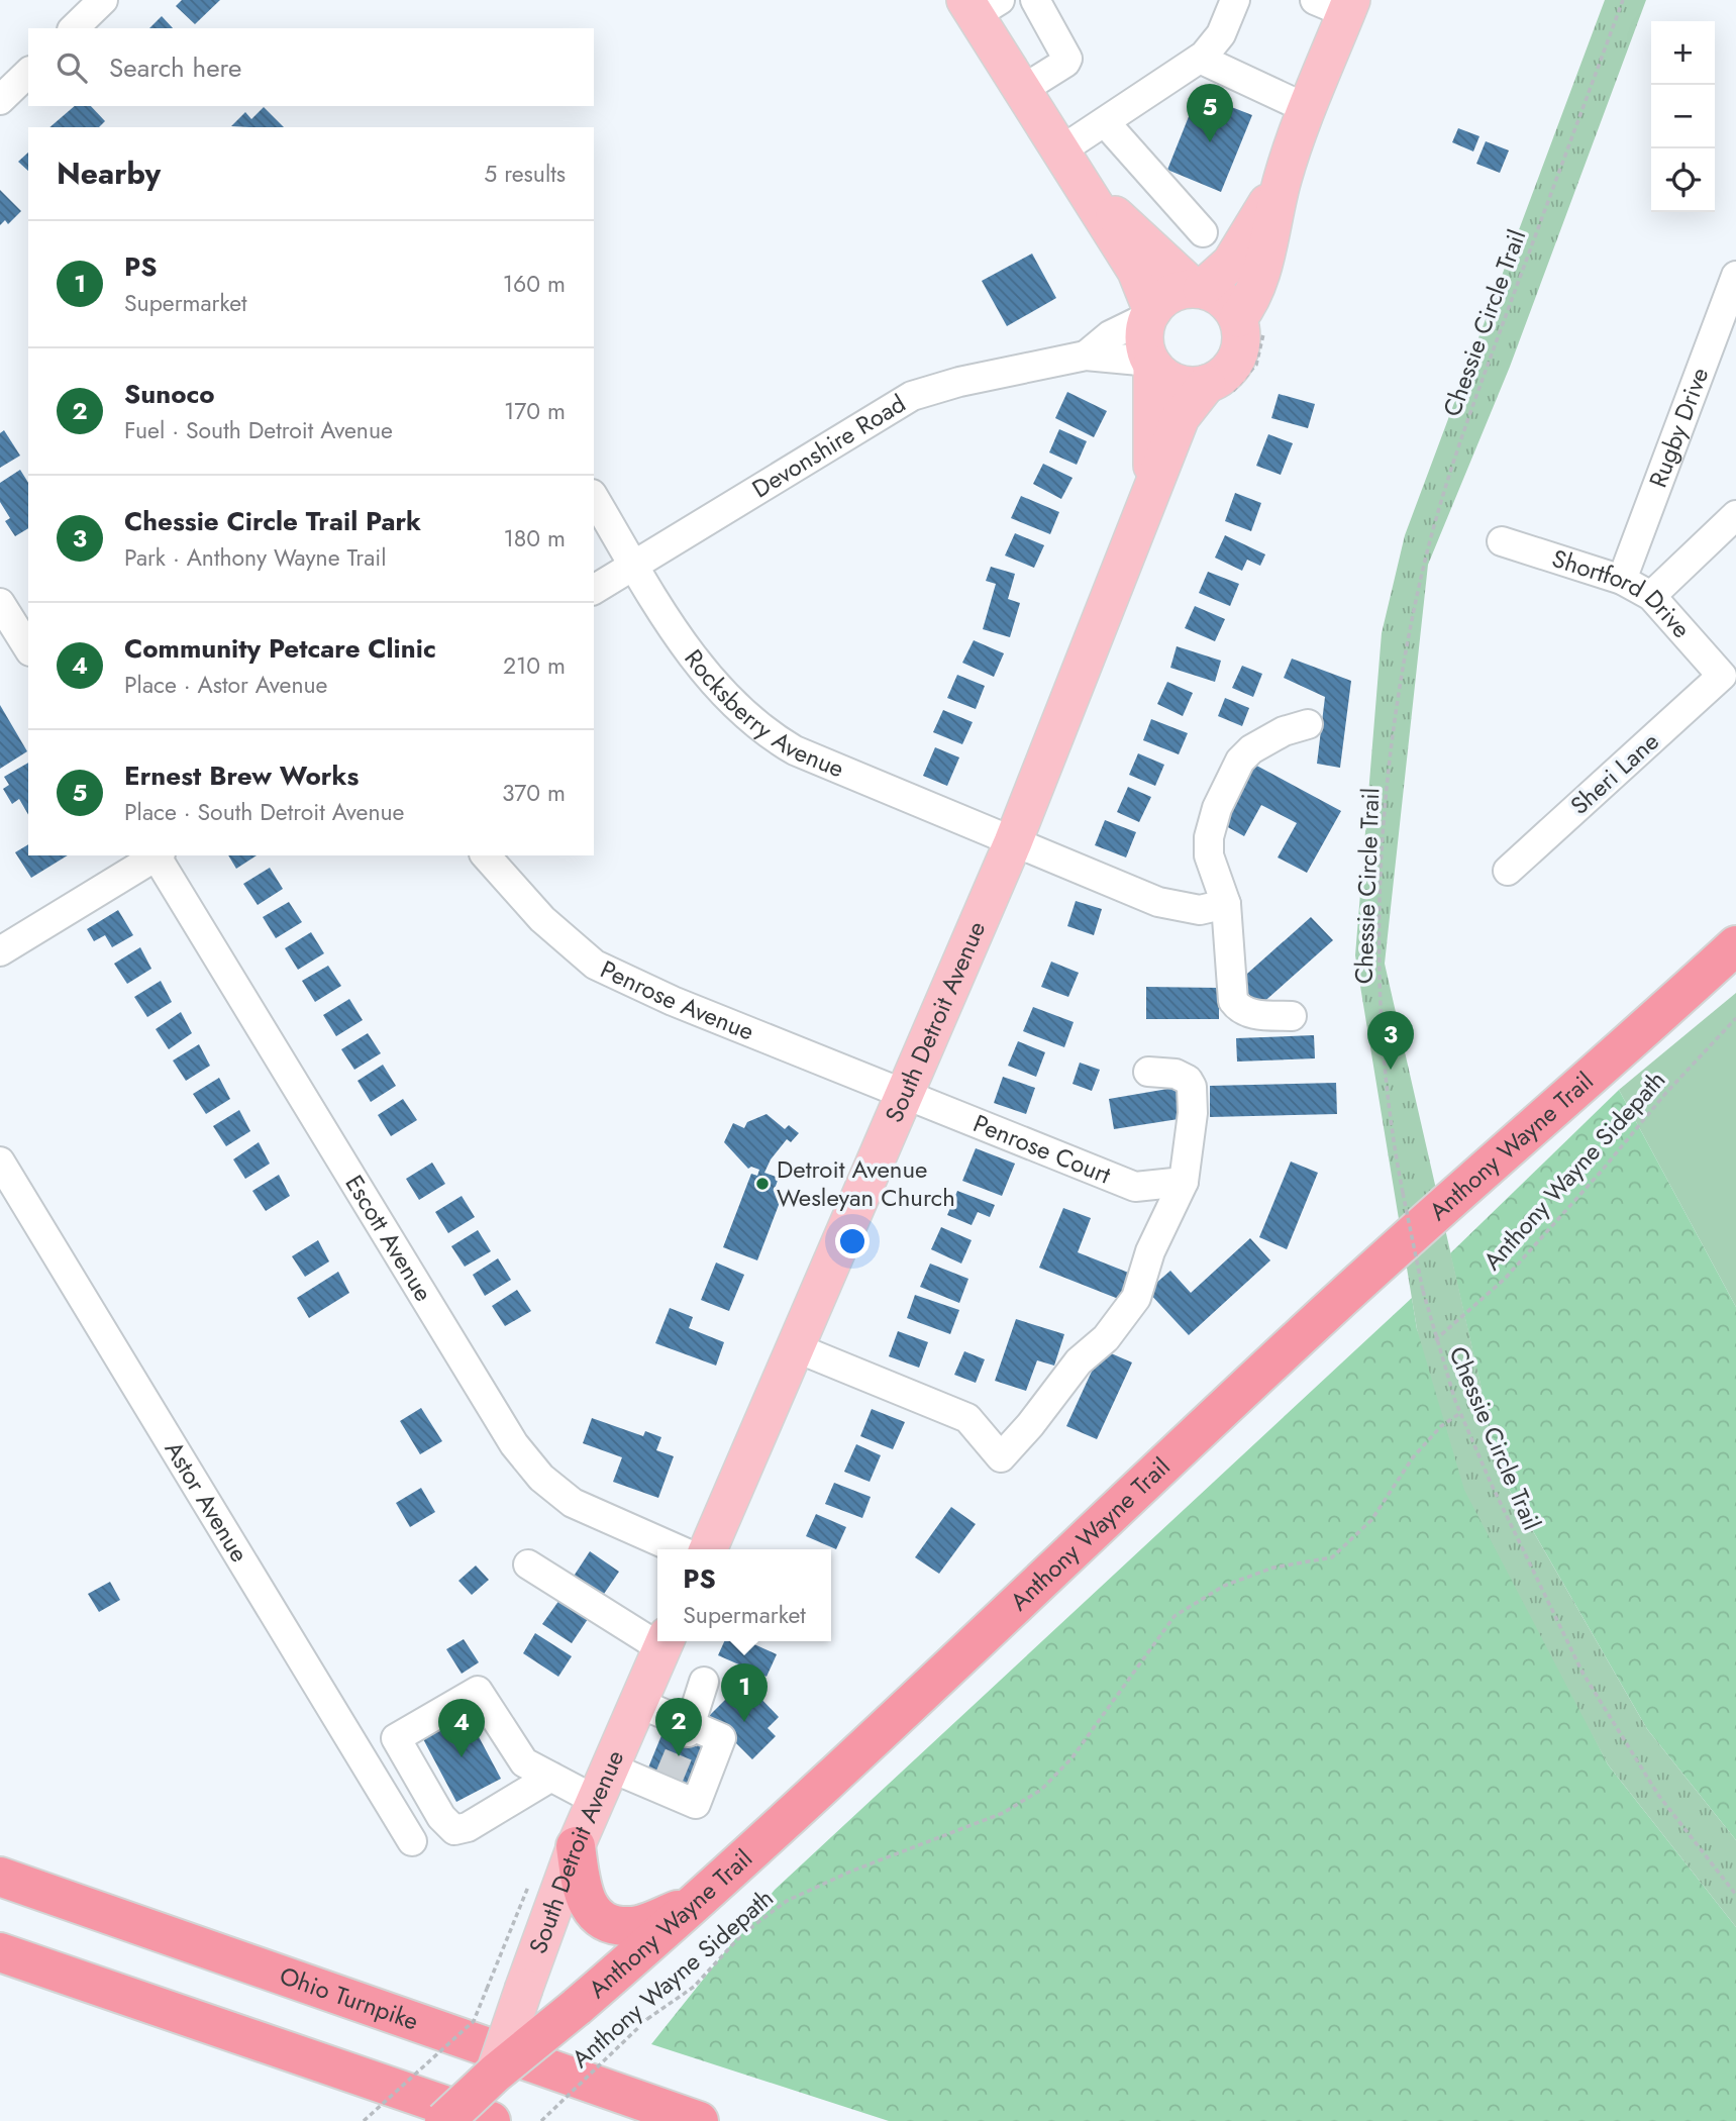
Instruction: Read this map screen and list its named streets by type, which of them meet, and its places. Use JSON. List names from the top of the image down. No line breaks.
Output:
{"streets":{"highway":["Anthony Wayne Trail","Ohio Turnpike"],"main road":["South Detroit Avenue"],"street":["Rugby Drive","Devonshire Road","Shortford Drive","Rocksberry Avenue","Sheri Lane","Penrose Avenue","Penrose Court","Escott Avenue","Astor Avenue"],"path":["Chessie Circle Trail","Anthony Wayne Sidepath"]},"crossings":[["Chessie Circle Trail","Anthony Wayne Sidepath"],["Rugby Drive","Shortford Drive"],["Devonshire Road","Rocksberry Avenue"],["Devonshire Road","South Detroit Avenue"],["Shortford Drive","Sheri Lane"],["Rocksberry Avenue","South Detroit Avenue"],["Penrose Avenue","South Detroit Avenue"],["Penrose Avenue","Penrose Court"],["South Detroit Avenue","Anthony Wayne Trail"],["South Detroit Avenue","Penrose Court"]],"places":["Detroit Avenue Wesleyan Church"],"page":{"map_buttons":["+","−"],"search":"Search here","pins":["5","3","1","2","4"],"heading":["Nearby","5 results"],"list":[{"mark":"1","name":"PS","note":"Supermarket","value":"160 m"},{"mark":"2","name":"Sunoco","note":"Fuel · South Detroit Avenue","value":"170 m"},{"mark":"3","name":"Chessie Circle Trail Park","note":"Park · Anthony Wayne Trail","value":"180 m"},{"mark":"4","name":"Community Petcare Clinic","note":"Place · Astor Avenue","value":"210 m"},{"mark":"5","name":"Ernest Brew Works","note":"Place · South Detroit Avenue","value":"370 m"}],"popup":["PS","Supermarket"]}}
